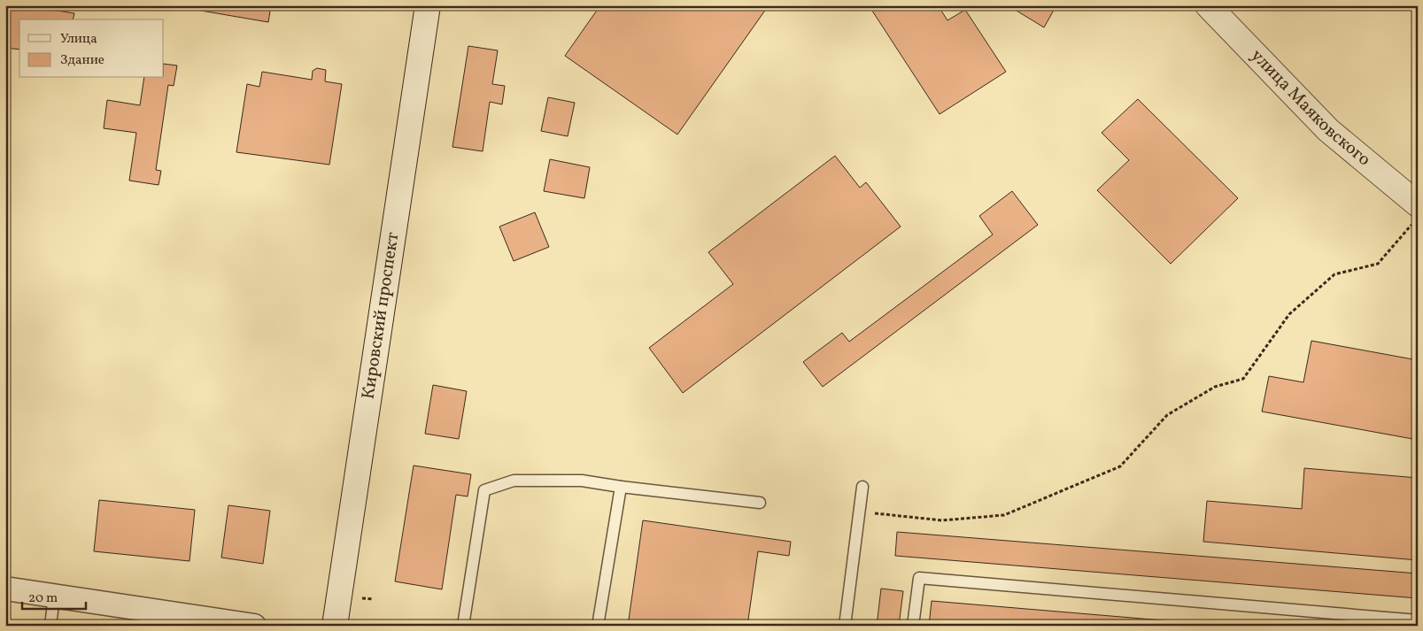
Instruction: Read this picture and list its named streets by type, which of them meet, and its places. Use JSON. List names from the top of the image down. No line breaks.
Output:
{"streets":{"main road":["улица Маяковского","Кировский проспект"]},"legend":["Улица","Здание"],"scale_bar":"20 m"}
